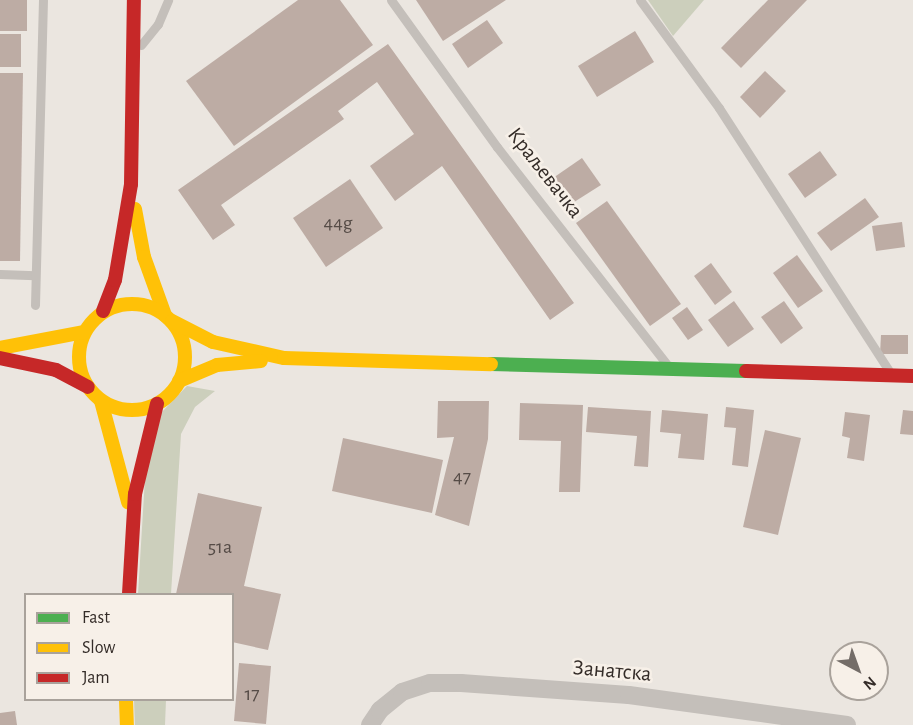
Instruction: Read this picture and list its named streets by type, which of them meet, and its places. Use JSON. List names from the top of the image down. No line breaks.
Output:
{"streets":{"street":["Занатска"],"lane":["Краљевачка"]},"house_numbers":["44g","47","51a","17"],"legend":["Fast","Slow","Jam"],"north":"bottom right"}
